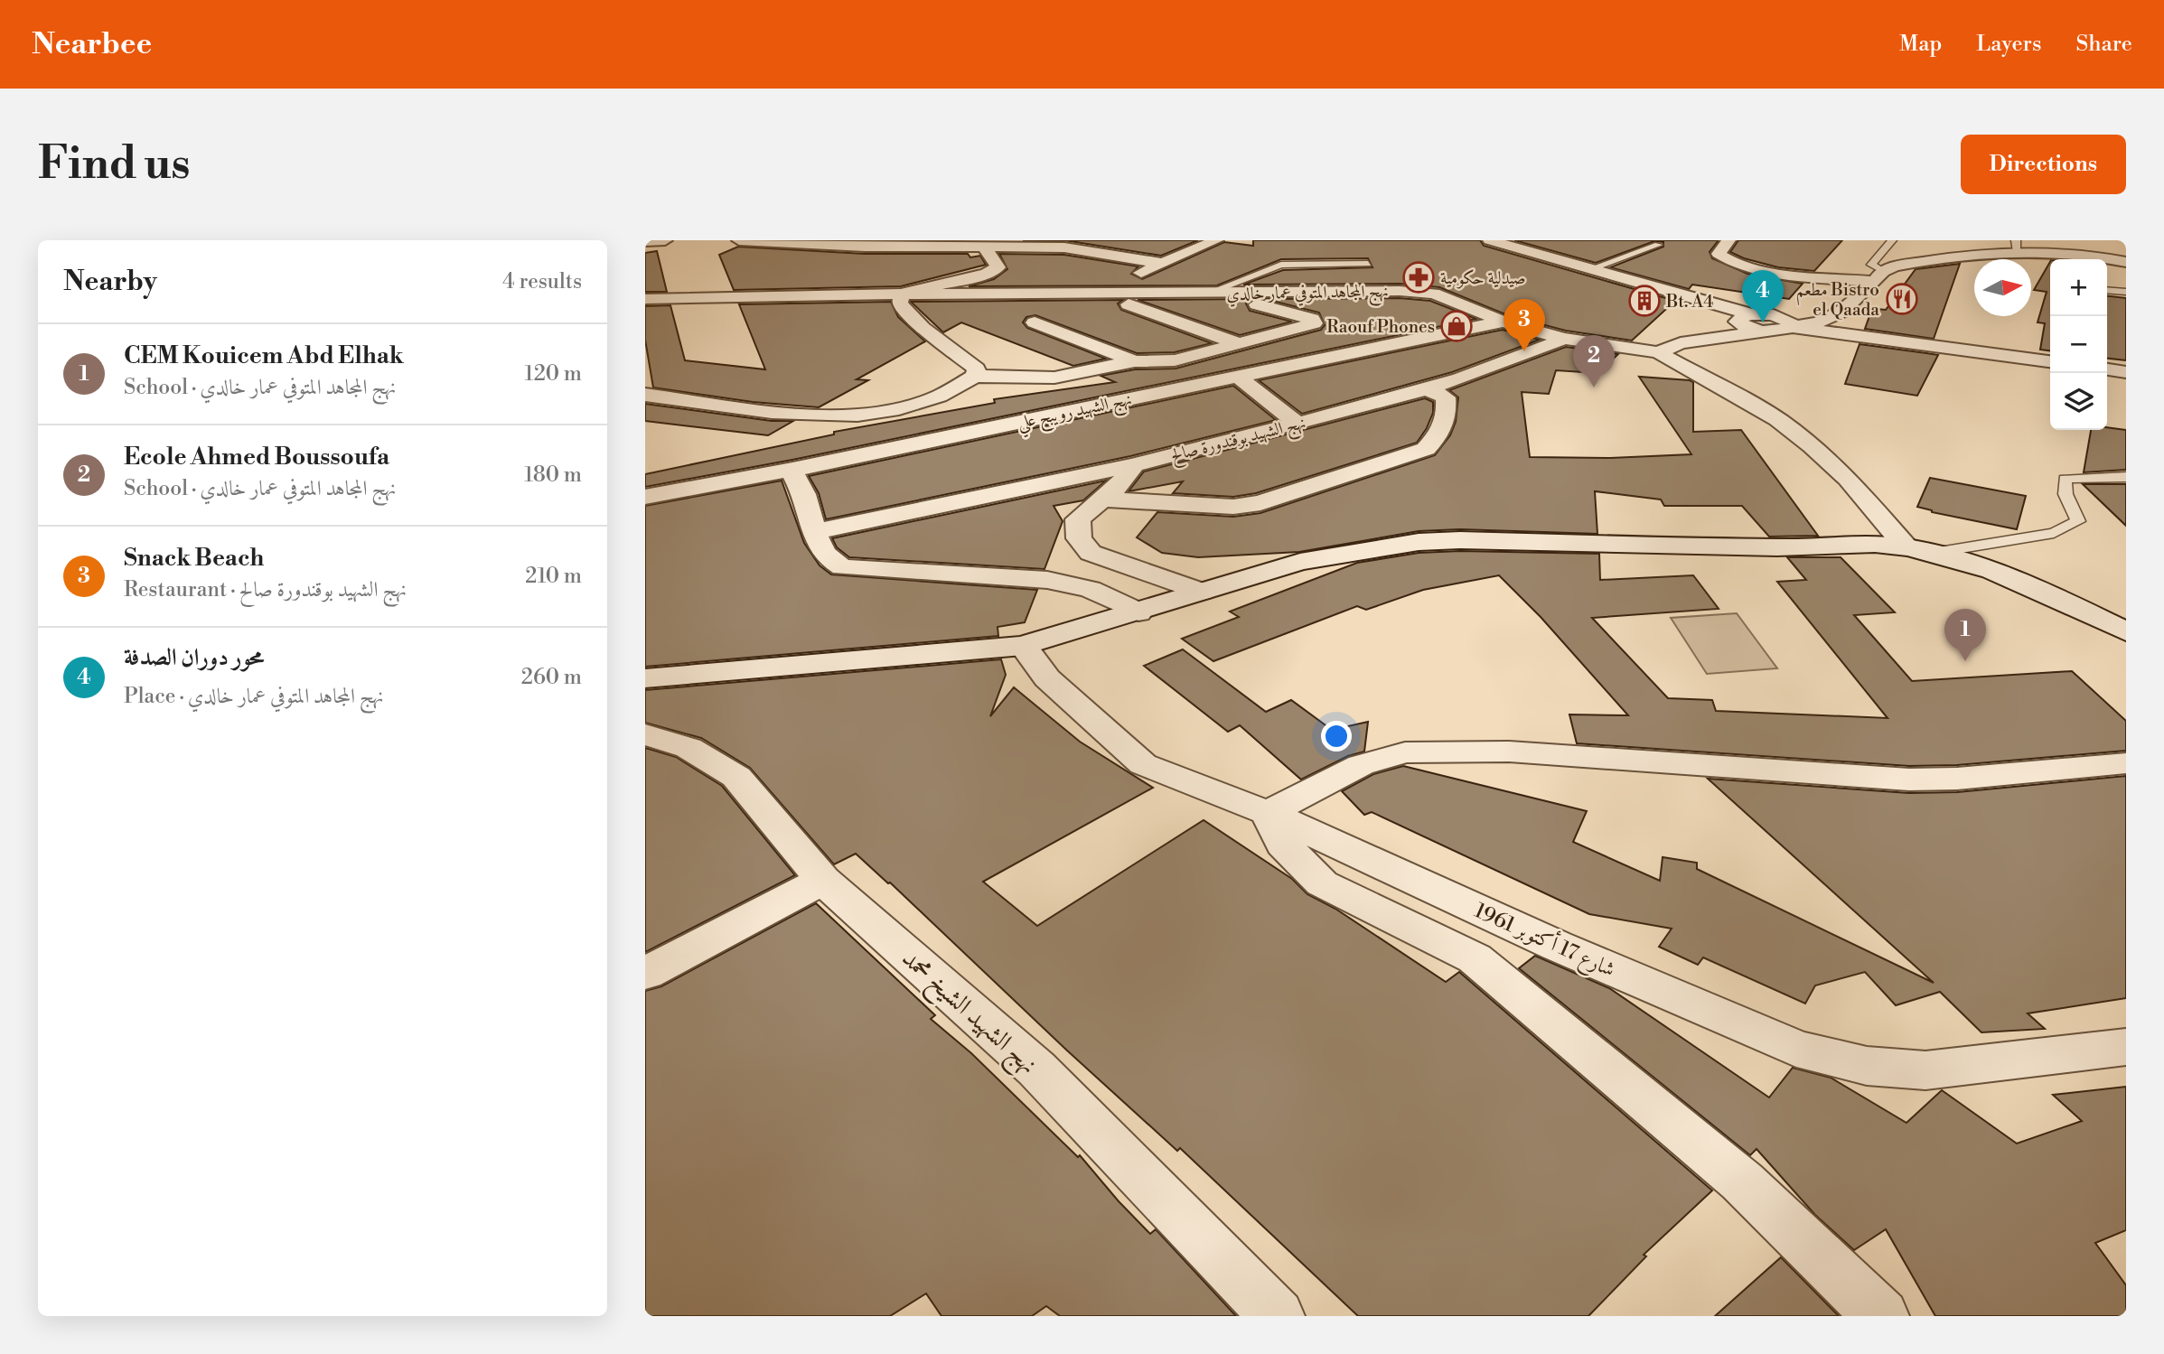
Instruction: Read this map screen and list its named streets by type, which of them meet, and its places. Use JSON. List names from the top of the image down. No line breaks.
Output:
{"streets":{"street":["نهج المجاهد المتوفي عمار خالدي","نهج الشهيد رويبح علي","نهج الشهيد بوقندورة صالح","شارع 17 أكتوبر 1961","نهج الشهيد الشيخ محمد"]},"crossings":[["نهج المجاهد المتوفي عمار خالدي","نهج الشهيد رويبح علي"],["نهج المجاهد المتوفي عمار خالدي","نهج الشهيد بوقندورة صالح"]],"places":{"pharmacy":["صيدلية حكومية"],"restaurant":["مطعم Bistro el Qaada"],"building":["Bt. A4"],"shop":["Raouf Phones"]},"north":"right","page":{"header":"Nearbee","nav":["Map","Layers","Share"],"buttons":"Directions","title":"Find us","heading":["Nearby","4 results"],"map_buttons":["+","−"],"pins":["4","3","2","1"],"list":[{"mark":"1","name":"CEM Kouicem Abd Elhak","note":"School · نهج المجاهد المتوفي عمار خالدي","value":"120 m"},{"mark":"2","name":"Ecole Ahmed Boussoufa","note":"School · نهج المجاهد المتوفي عمار خالدي","value":"180 m"},{"mark":"3","name":"Snack Beach","note":"Restaurant · نهج الشهيد بوقندورة صالح","value":"210 m"},{"mark":"4","name":"محور دوران الصدفة","note":"Place · نهج المجاهد المتوفي عمار خالدي","value":"260 m"}]}}
